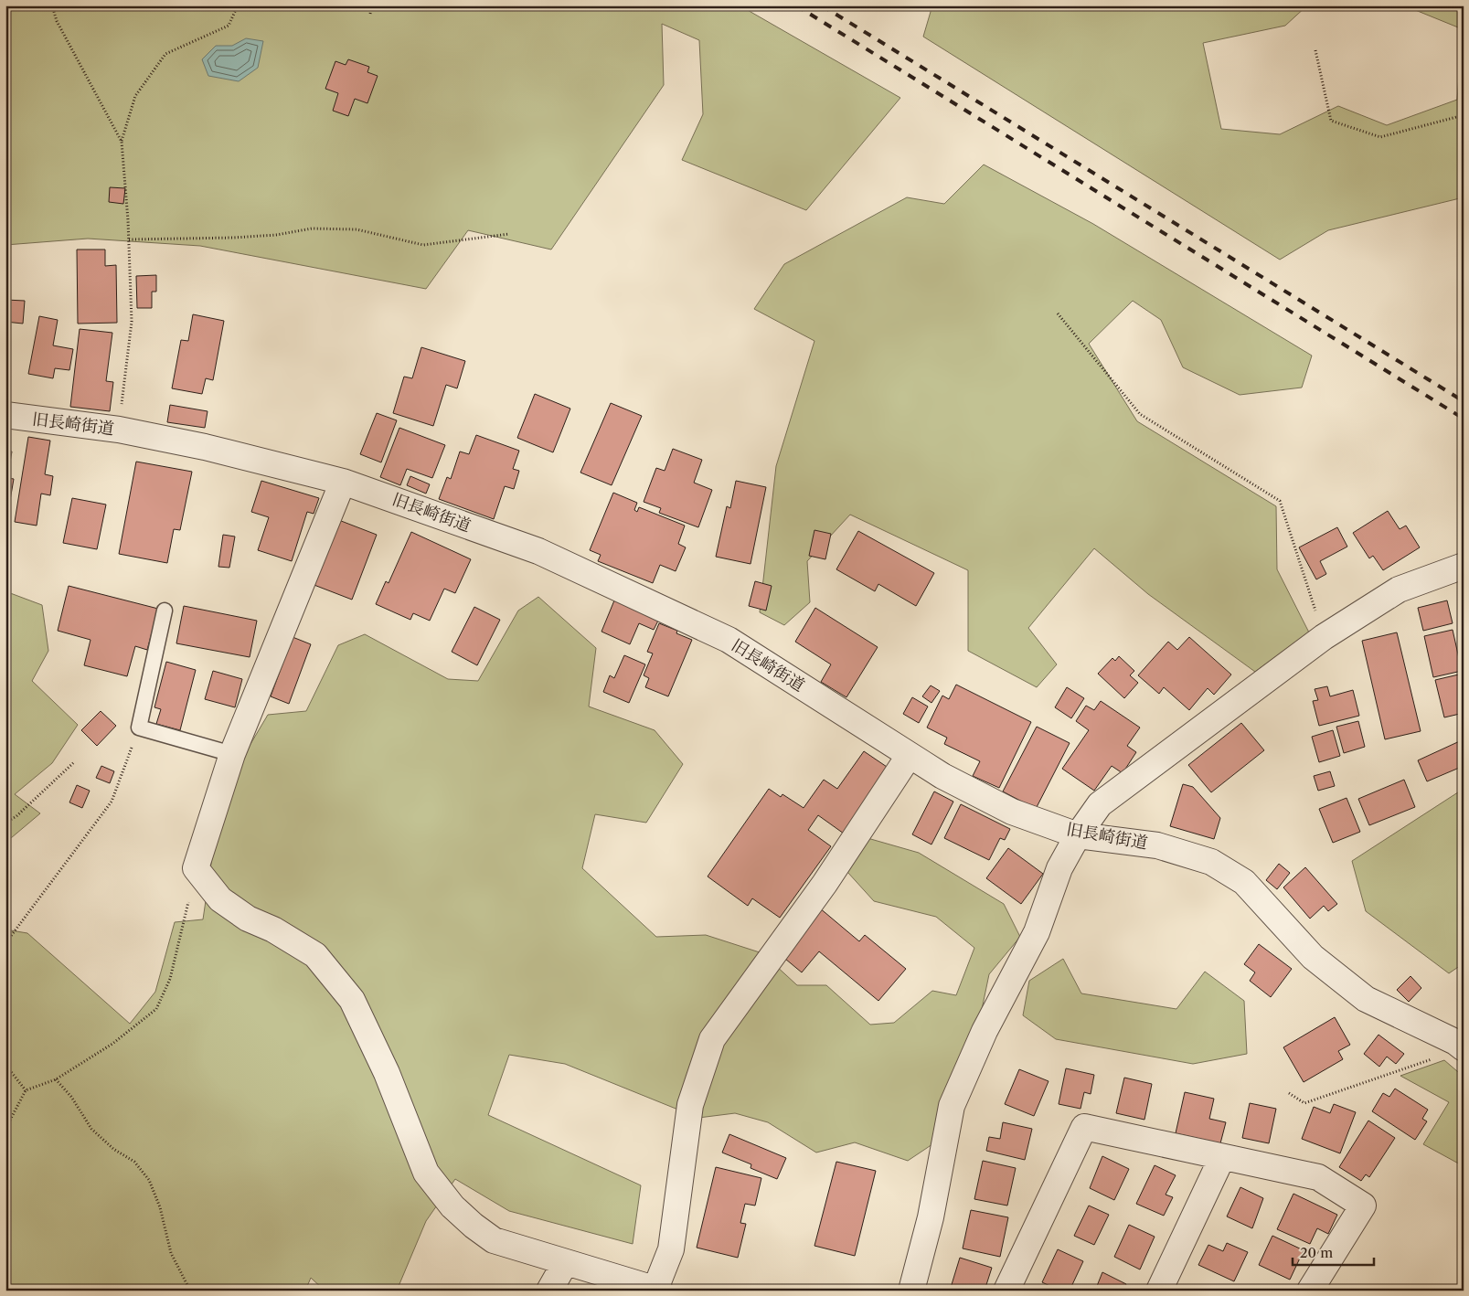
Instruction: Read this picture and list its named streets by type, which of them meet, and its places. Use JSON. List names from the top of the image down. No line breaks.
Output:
{"streets":{"street":["旧長崎街道"]},"scale_bar":"20 m"}
